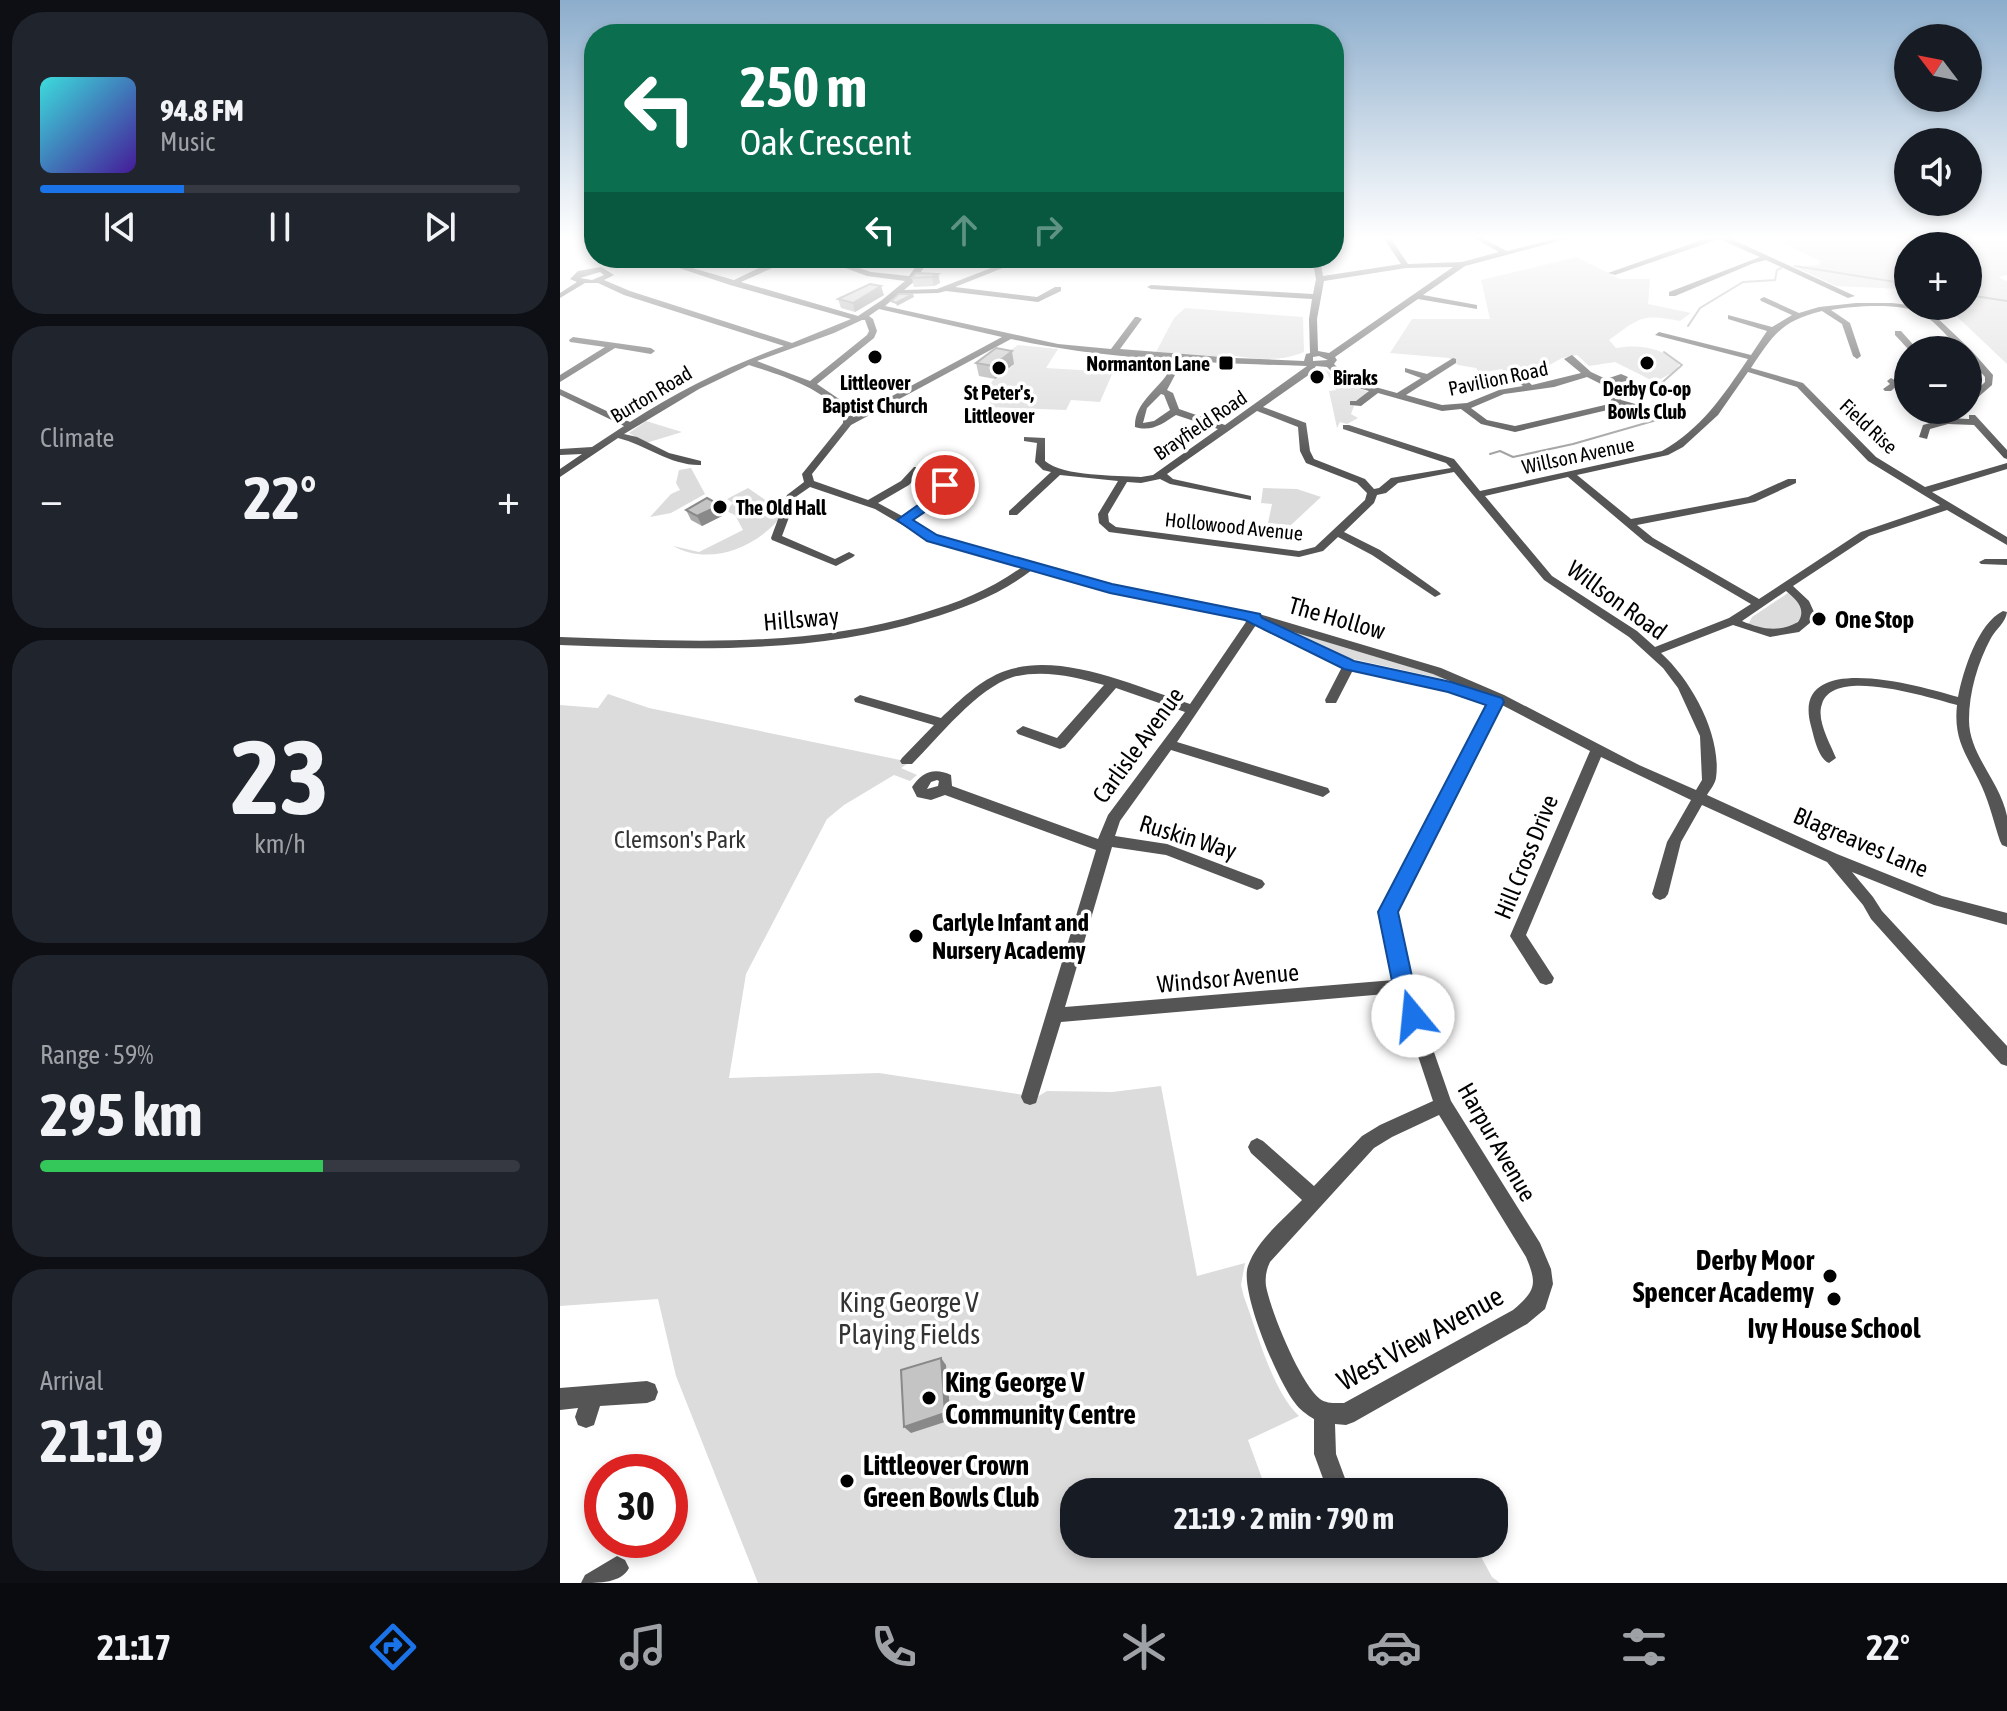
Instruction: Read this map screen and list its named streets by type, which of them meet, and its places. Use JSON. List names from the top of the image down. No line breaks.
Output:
{"streets":{"street":["Pavilion Road","Burton Road","Brayfield Road","Field Rise","Willson Avenue","Hollowood Avenue","Willson Road","The Hollow","Hillsway","Carlisle Avenue","Ruskin Way","Blagreaves Lane","Hill Cross Drive","Windsor Avenue","Harpur Avenue","West View Avenue"]},"crossings":[["Brayfield Road","Hollowood Avenue"],["Field Rise","Willson Avenue"],["Willson Avenue","Willson Road"],["Willson Road","The Hollow"],["Willson Road","Blagreaves Lane"],["The Hollow","Hillsway"],["The Hollow","Carlisle Avenue"],["The Hollow","Blagreaves Lane"],["The Hollow","Hill Cross Drive"],["The Hollow","Harpur Avenue"],["Carlisle Avenue","Ruskin Way"],["Carlisle Avenue","Windsor Avenue"],["Windsor Avenue","Harpur Avenue"],["Harpur Avenue","West View Avenue"]],"parks":["Clemson's Park","King George V Playing Fields"],"places":{"other":["Littleover Baptist Church","Derby Co-op Bowls Club","St Peter's, Littleover","Biraks","The Old Hall","One Stop","Carlyle Infant and Nursery Academy","Derby Moor Spencer Academy","Ivy House School","King George V Community Centre","Littleover Crown Green Bowls Club"],"transit":["Normanton Lane"]},"north":"top left","page":{"map_buttons":["+","−"],"turn":["250 m","Oak Crescent"],"song":["94.8 FM","Music"],"tile":["Climate",["23","km/h"],["Range · 59%","295 km"],["Arrival","21:19"]],"heat":["−","22°","+"],"limit":"30","trip":"21:19 · 2 min · 790 m","tabs":["21:17","22°"]}}
